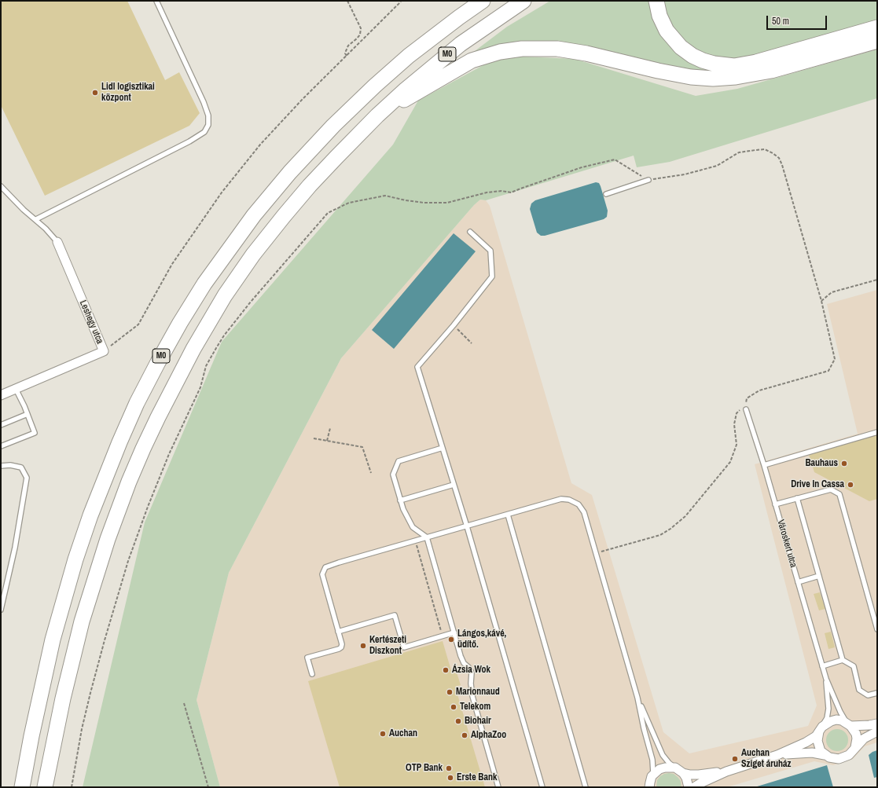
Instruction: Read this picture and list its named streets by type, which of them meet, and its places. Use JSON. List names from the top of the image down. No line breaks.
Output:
{"streets":{"highway":["M0"],"street":["Leshegy utca"],"lane":["Városkert utca"]},"places":["Lidl logisztikai központ","Bauhaus","Drive In Cassa","Lángos,kávé, üdítő.","Kertészeti Diszkont","Ázsia Wok","Marionnaud","Telekom","Biohair","Auchan","AlphaZoo","Auchan Sziget áruház","OTP Bank","Erste Bank"],"scale_bar":"50 m"}
